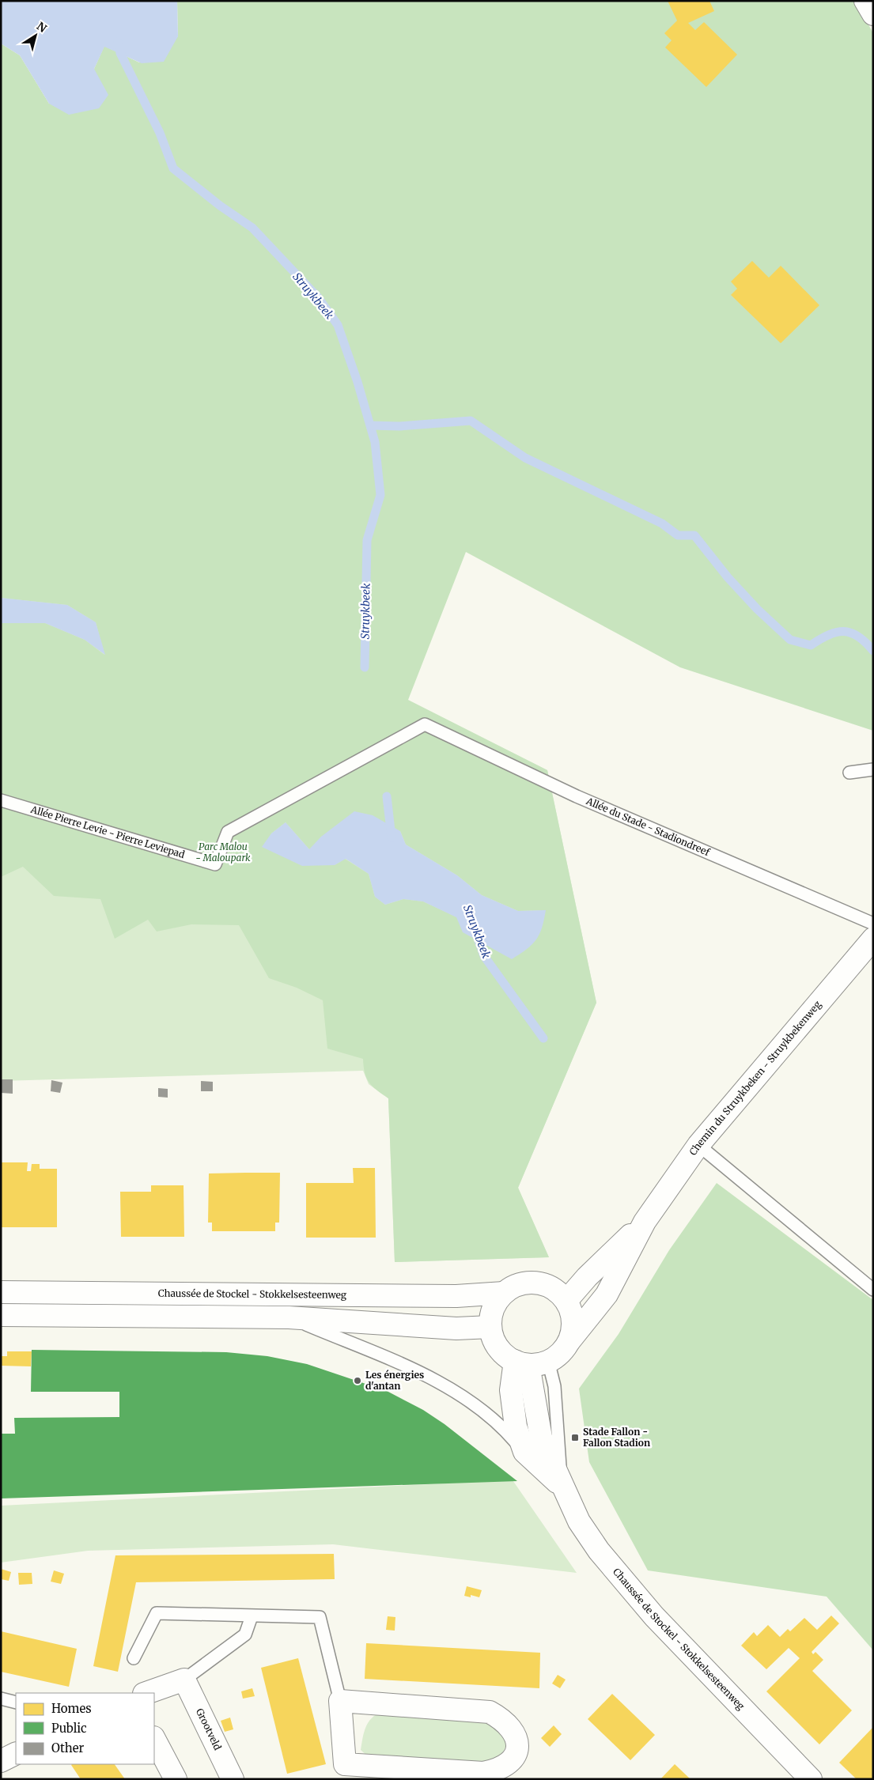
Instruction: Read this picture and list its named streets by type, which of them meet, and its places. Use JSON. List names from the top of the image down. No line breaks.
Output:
{"streets":{"street":["Chemin du Struykbeken - Struykbekenweg","Chaussée de Stockel - Stokkelsesteenweg","Grootveld"],"lane":["Allée du Stade - Stadiondreef","Allée Pierre Levie - Pierre Leviepad"]},"crossings":[["Allée du Stade - Stadiondreef","Allée Pierre Levie - Pierre Leviepad"],["Chemin du Struykbeken - Struykbekenweg","Chaussée de Stockel - Stokkelsesteenweg"]],"water":["Struykbeek"],"parks":["Parc Malou - Maloupark"],"places":{"other":["Les énergies d'antan"],"transit":["Stade Fallon - Fallon Stadion"]},"legend":["Homes","Public","Other"],"north":"top right"}
